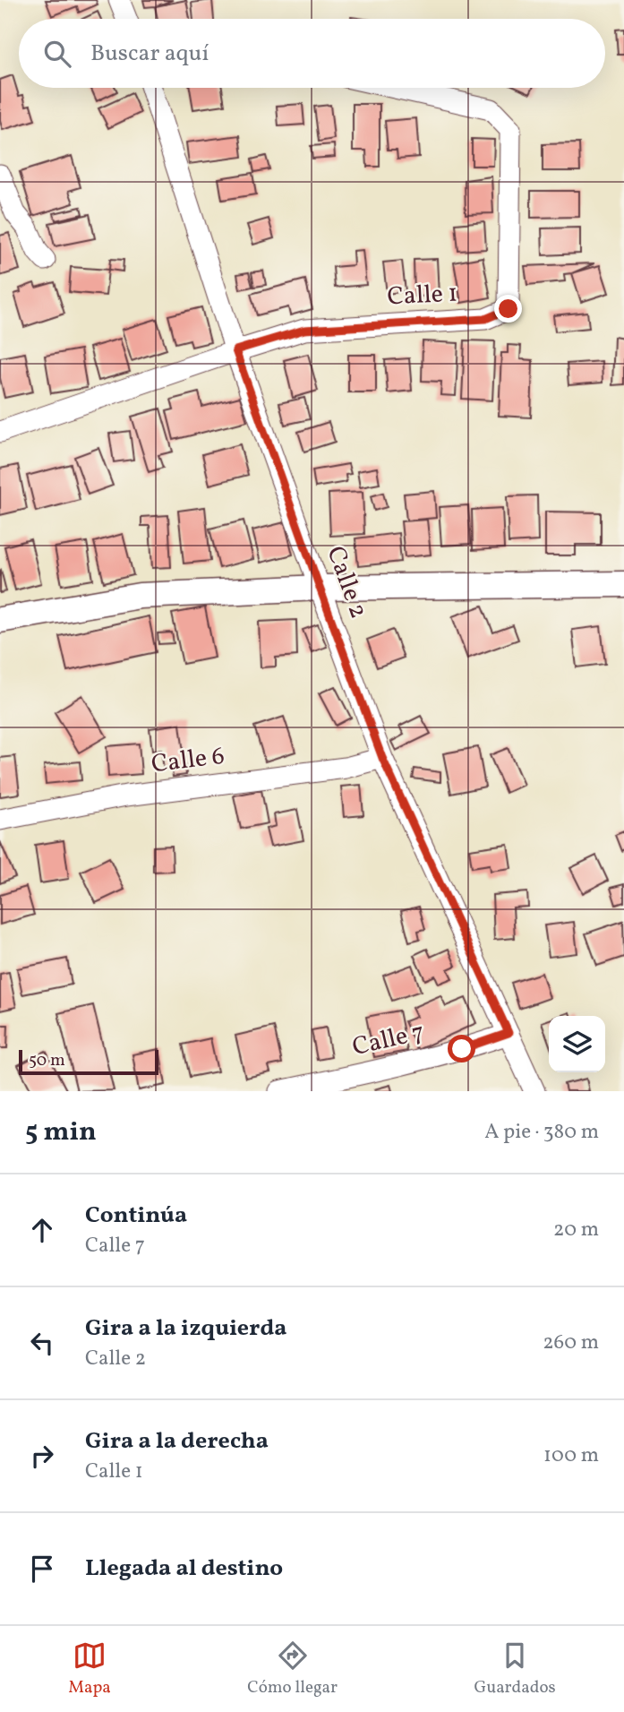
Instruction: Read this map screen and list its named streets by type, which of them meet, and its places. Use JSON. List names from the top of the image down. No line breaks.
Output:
{"streets":{"street":["Calle 1","Calle 2","Calle 6","Calle 7"]},"crossings":[["Calle 1","Calle 2"],["Calle 2","Calle 6"],["Calle 2","Calle 7"]],"scale_bar":"50 m","page":{"search":"Buscar aquí","scale":"50 m","heading":["5 min","A pie · 380 m"],"list":[["Continúa","Calle 7","20 m"],["Gira a la izquierda","Calle 2","260 m"],["Gira a la derecha","Calle 1","100 m"],"Llegada al destino"],"nav":["Mapa","Cómo llegar","Guardados"]}}
